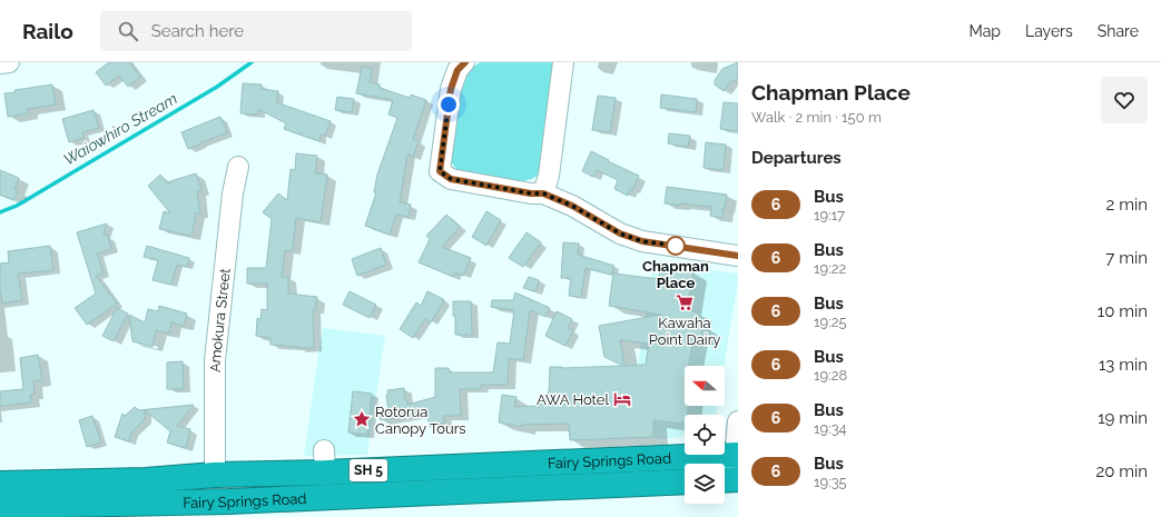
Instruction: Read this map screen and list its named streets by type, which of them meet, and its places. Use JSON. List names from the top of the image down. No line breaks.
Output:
{"streets":{"highway":["Fairy Springs Road","SH 5"],"street":["Amokura Street"]},"crossings":[["Amokura Street","Fairy Springs Road"]],"water":["Waiowhiro Stream"],"places":{"other":["Chapman Place"],"supermarket":["Kawaha Point Dairy"],"hotel":["AWA Hotel"],"place":["Rotorua Canopy Tours"]},"lines":["bus line 6"],"north":"left","page":{"header":"Railo","search":"Search here","nav":["Map","Layers","Share"],"heading":[["Chapman Place","Walk · 2 min · 150 m"],"Departures"],"list":[{"mark":"6","name":"Bus","note":"19:17","value":"2 min"},{"mark":"6","name":"Bus","note":"19:22","value":"7 min"},{"mark":"6","name":"Bus","note":"19:25","value":"10 min"},{"mark":"6","name":"Bus","note":"19:28","value":"13 min"},{"mark":"6","name":"Bus","note":"19:34","value":"19 min"},{"mark":"6","name":"Bus","note":"19:35","value":"20 min"}]}}
